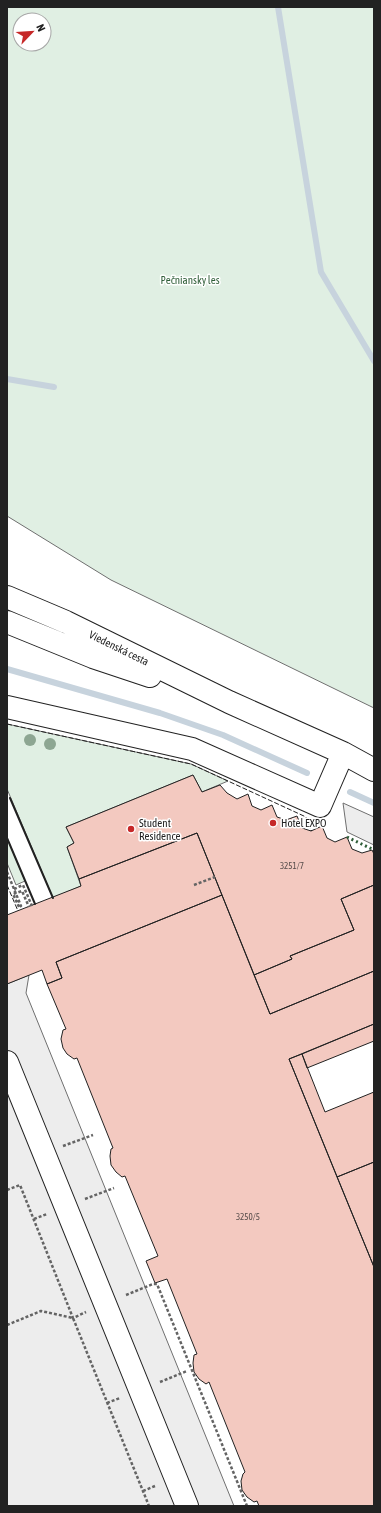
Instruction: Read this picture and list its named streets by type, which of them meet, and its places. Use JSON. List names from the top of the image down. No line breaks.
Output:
{"streets":{"street":["Viedenská cesta"]},"parks":["Pečniansky les"],"places":["Hotel EXPO","Student Residence"],"house_numbers":["3251/7","3250/5"],"north":"top right"}
